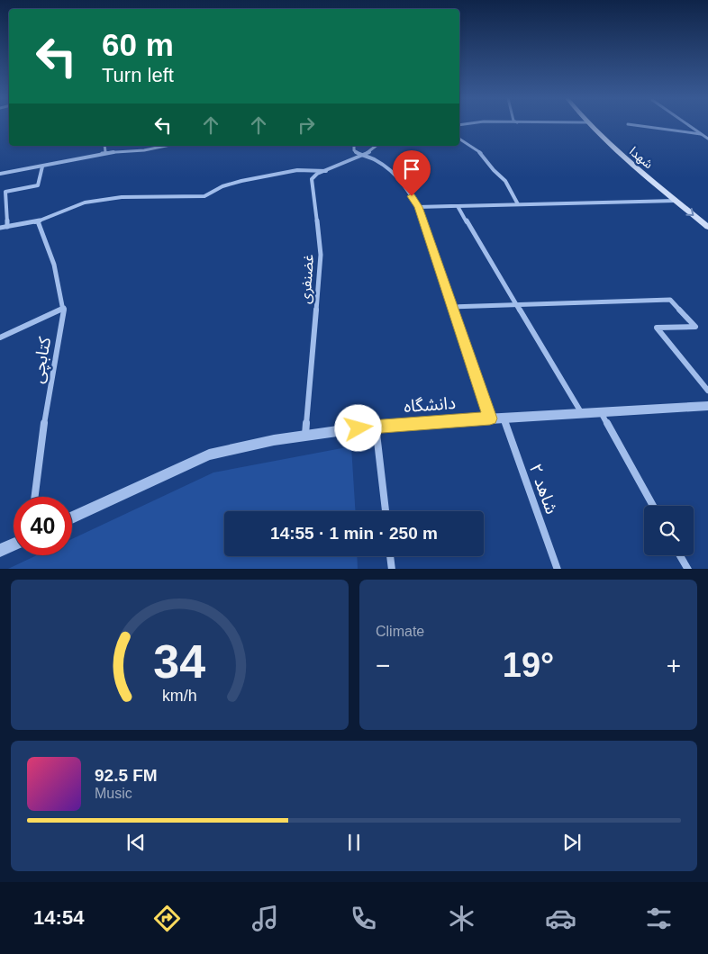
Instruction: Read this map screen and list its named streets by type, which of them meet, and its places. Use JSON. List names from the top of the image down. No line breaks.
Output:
{"streets":{"main road":["شهدا"],"street":["غضنفری","کتابچی","دانشگاه","شاهد ۲"]},"crossings":[["غضنفری","دانشگاه"],["دانشگاه","شاهد ۲"]],"page":{"turn":["60 m","Turn left"],"limit":"40","trip":"14:55 · 1 min · 250 m","tile":"Climate","heat":["−","19°","+"],"song":["92.5 FM","Music"],"tabs":"14:54","gauge":["34","km/h"]}}
